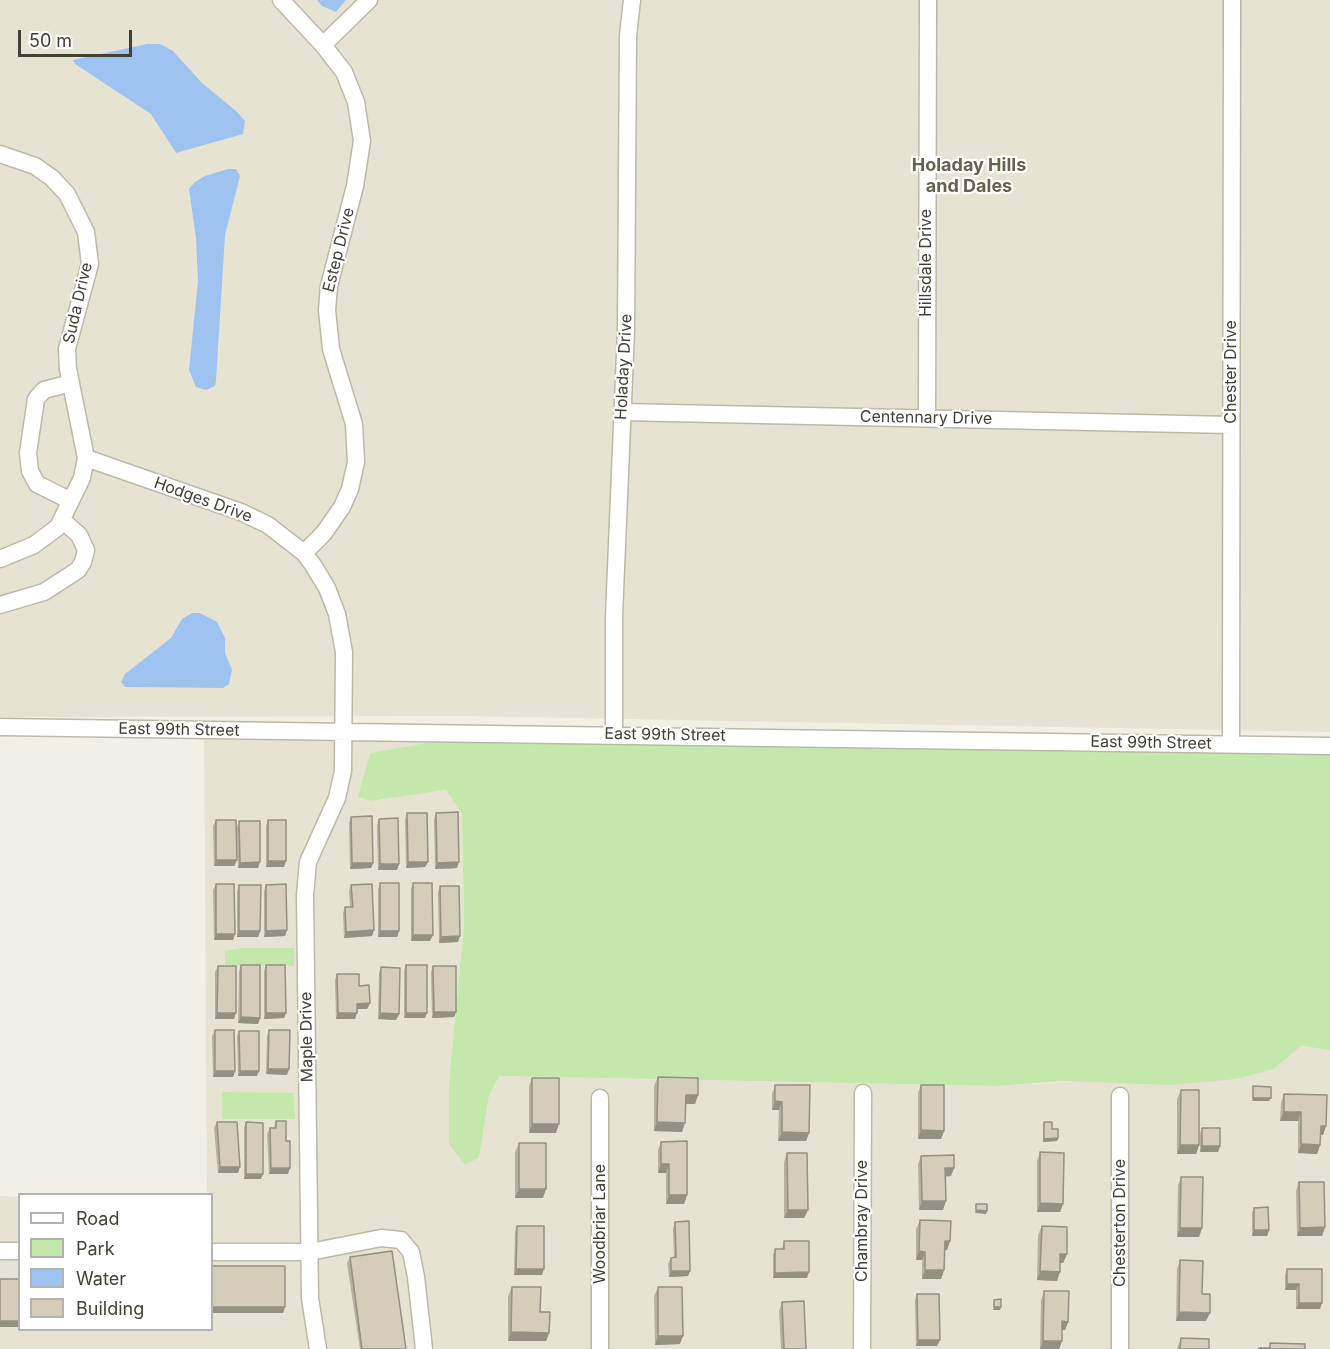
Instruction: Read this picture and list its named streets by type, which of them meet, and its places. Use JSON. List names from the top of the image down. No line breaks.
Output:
{"streets":{"street":["Estep Drive","Hillsdale Drive","Suda Drive","Holaday Drive","Chester Drive","Centennary Drive","Hodges Drive","East 99th Street","Maple Drive","Chambray Drive","Chesterton Drive","Woodbriar Lane"]},"crossings":[["Estep Drive","Hodges Drive"],["Hillsdale Drive","Centennary Drive"],["Suda Drive","Hodges Drive"],["Holaday Drive","Centennary Drive"],["Holaday Drive","East 99th Street"],["Chester Drive","Centennary Drive"],["Chester Drive","East 99th Street"],["Hodges Drive","East 99th Street"],["Hodges Drive","Maple Drive"],["East 99th Street","Maple Drive"]],"districts":["Holaday Hills and Dales"],"legend":["Road","Park","Water","Building"],"scale_bar":"50 m"}
